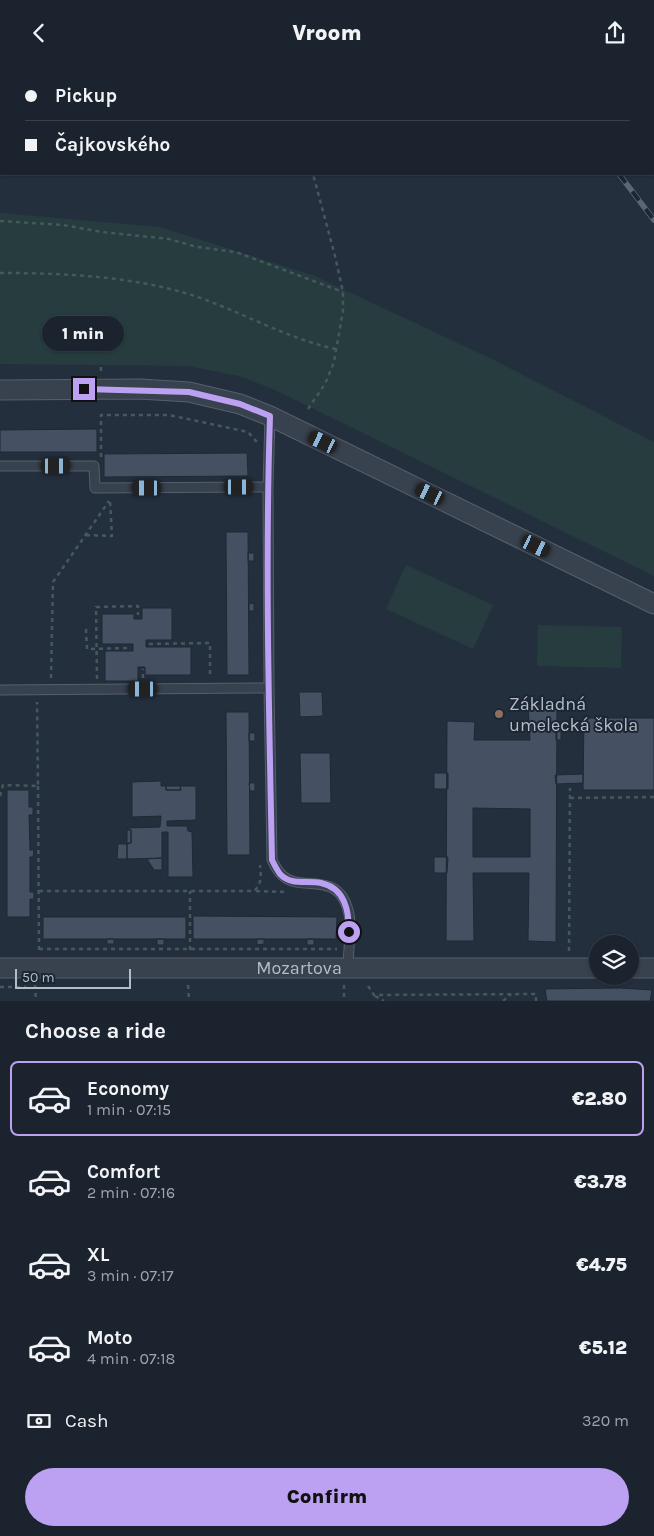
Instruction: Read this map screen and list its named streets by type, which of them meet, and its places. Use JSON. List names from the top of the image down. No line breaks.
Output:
{"streets":{"street":["Mozartova"]},"places":["Základná umelecká škola"],"scale_bar":"50 m","page":{"header":"Vroom","banner":["Pickup","Čajkovského"],"bubble":"1 min","scale":"50 m","heading":"Choose a ride","list":[{"name":"Economy","note":"1 min · 07:15","value":"€2.80"},{"name":"Comfort","note":"2 min · 07:16","value":"€3.78"},{"name":"XL","note":"3 min · 07:17","value":"€4.75"},{"name":"Moto","note":"4 min · 07:18","value":"€5.12"}],"pay":["Cash","320 m"],"buttons":"Confirm"}}
